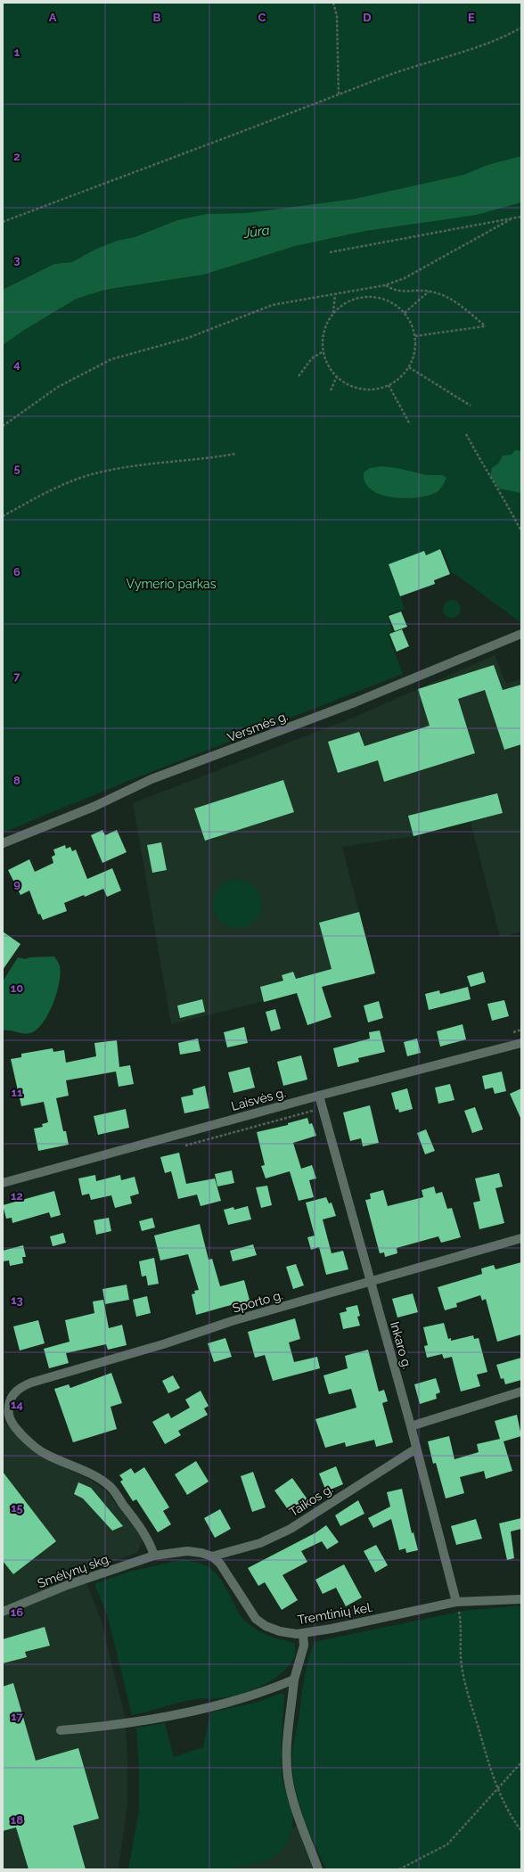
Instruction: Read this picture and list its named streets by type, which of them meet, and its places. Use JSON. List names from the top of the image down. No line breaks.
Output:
{"streets":{"street":["Versmės g.","Laisvės g.","Sporto g.","Inkaro g.","Taikos g.","Smėlynų skg.","Tremtinių kel."]},"crossings":[["Laisvės g.","Inkaro g."],["Sporto g.","Inkaro g."],["Sporto g.","Smėlynų skg."],["Inkaro g.","Taikos g."],["Inkaro g.","Tremtinių kel."],["Taikos g.","Tremtinių kel."]],"water":["Jūra"],"parks":["Vymerio parkas"],"grid":{"columns":["A","B","C","D","E"],"rows":["1","2","3","4","5","6","7","8","9","10","11","12","13","14","15","16","17","18"]}}
